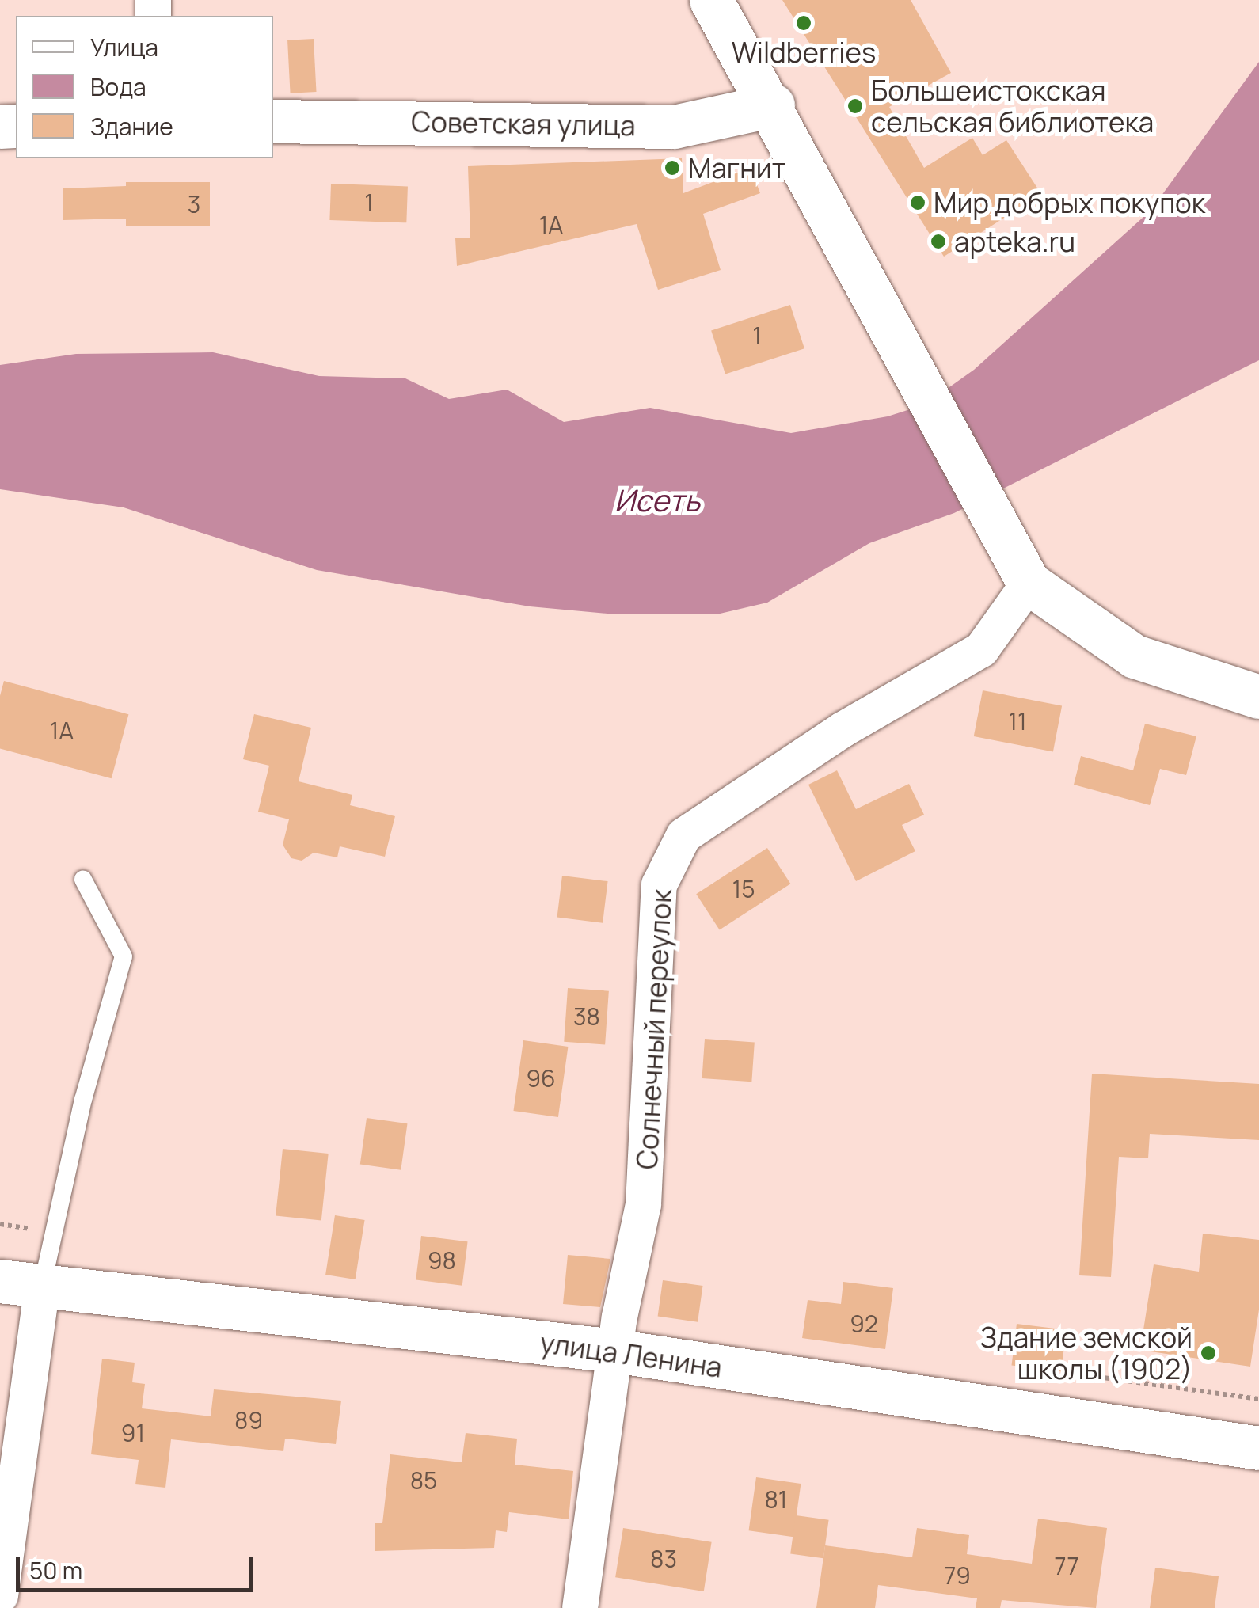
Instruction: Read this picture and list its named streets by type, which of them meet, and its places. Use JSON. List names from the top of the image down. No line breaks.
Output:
{"streets":{"street":["Советская улица","Солнечный переулок","улица Ленина"]},"crossings":[["Солнечный переулок","улица Ленина"]],"water":["Исеть"],"places":["Wildberries","Большеистокская сельская библиотека","Магнит","Мир добрых покупок","apteka.ru","Здание земской школы (1902)"],"house_numbers":["1","3","1А","1","11","1А","15","38","96","98","92","89","91","85","81","83","77","79"],"legend":["Улица","Вода","Здание"],"scale_bar":"50 m"}
